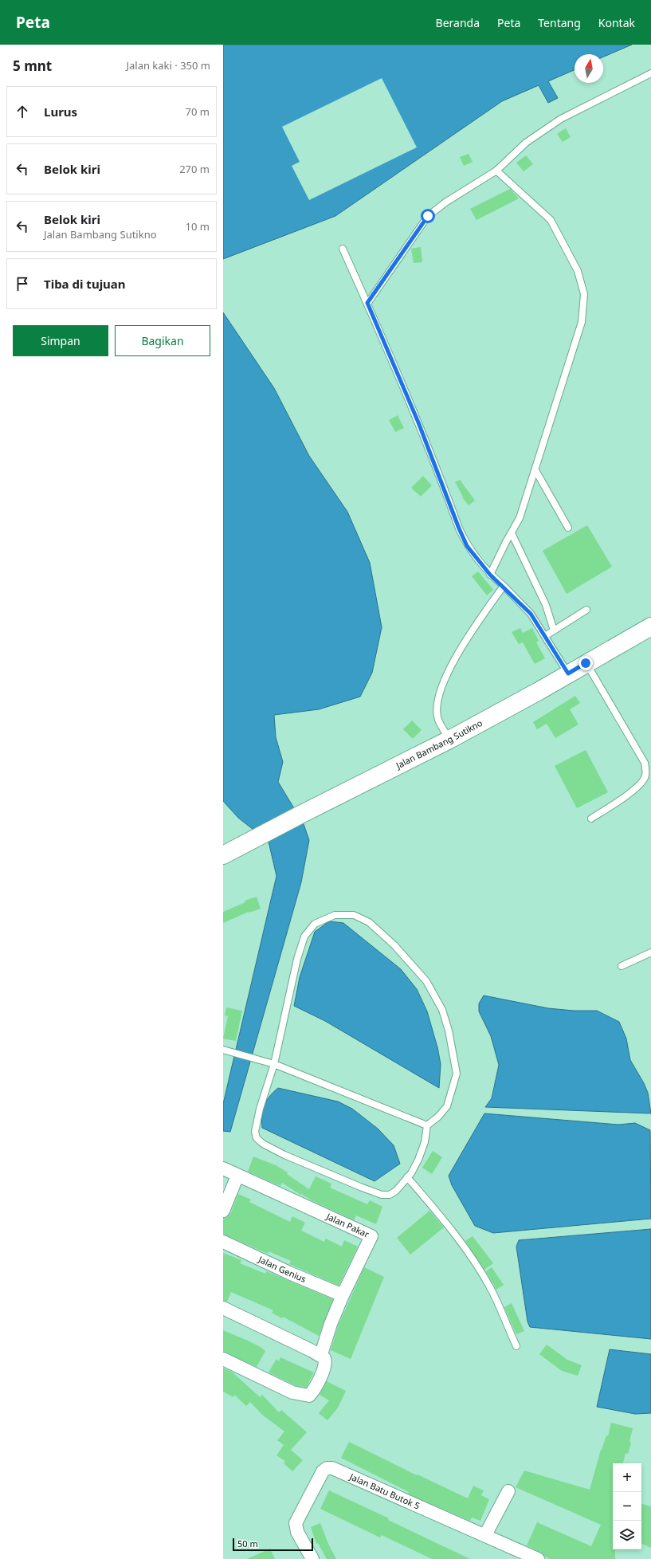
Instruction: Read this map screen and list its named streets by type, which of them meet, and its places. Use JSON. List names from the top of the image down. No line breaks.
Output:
{"streets":{"street":["Jalan Bambang Sutikno","Jalan Pakar","Jalan Genius","Jalan Batu Butok 5"]},"crossings":[["Jalan Pakar","Jalan Genius"]],"scale_bar":"50 m","north":"top","page":{"header":"Peta","nav":["Beranda","Peta","Tentang","Kontak"],"heading":["5 mnt","Jalan kaki · 350 m"],"list":[["Lurus","70 m"],["Belok kiri","270 m"],["Belok kiri","Jalan Bambang Sutikno","10 m"],"Tiba di tujuan"],"buttons":["Simpan","Bagikan"],"map_buttons":["+","−"],"scale":"50 m"}}
